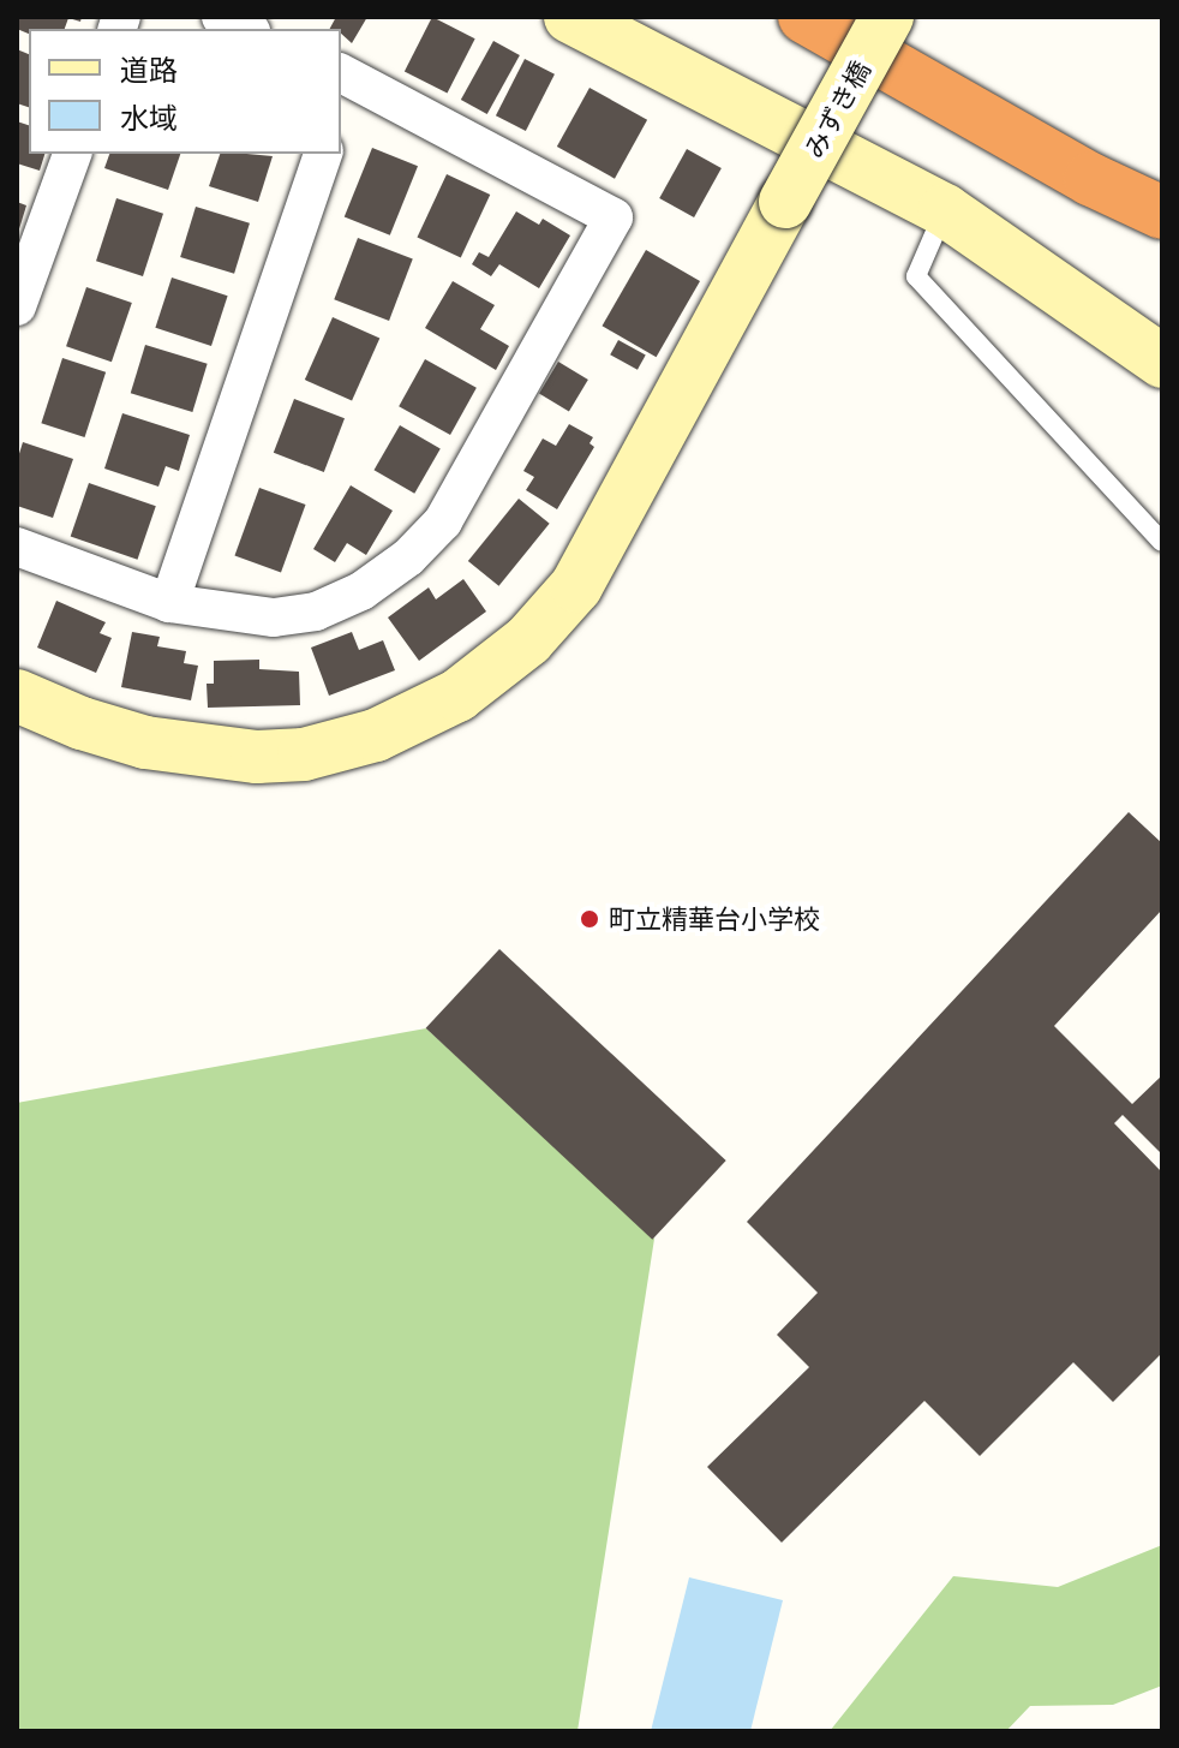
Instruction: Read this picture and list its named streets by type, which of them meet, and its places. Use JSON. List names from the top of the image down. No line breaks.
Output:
{"streets":{"street":["みずき橋"]},"places":["町立精華台小学校"],"legend":["道路","水域"]}
